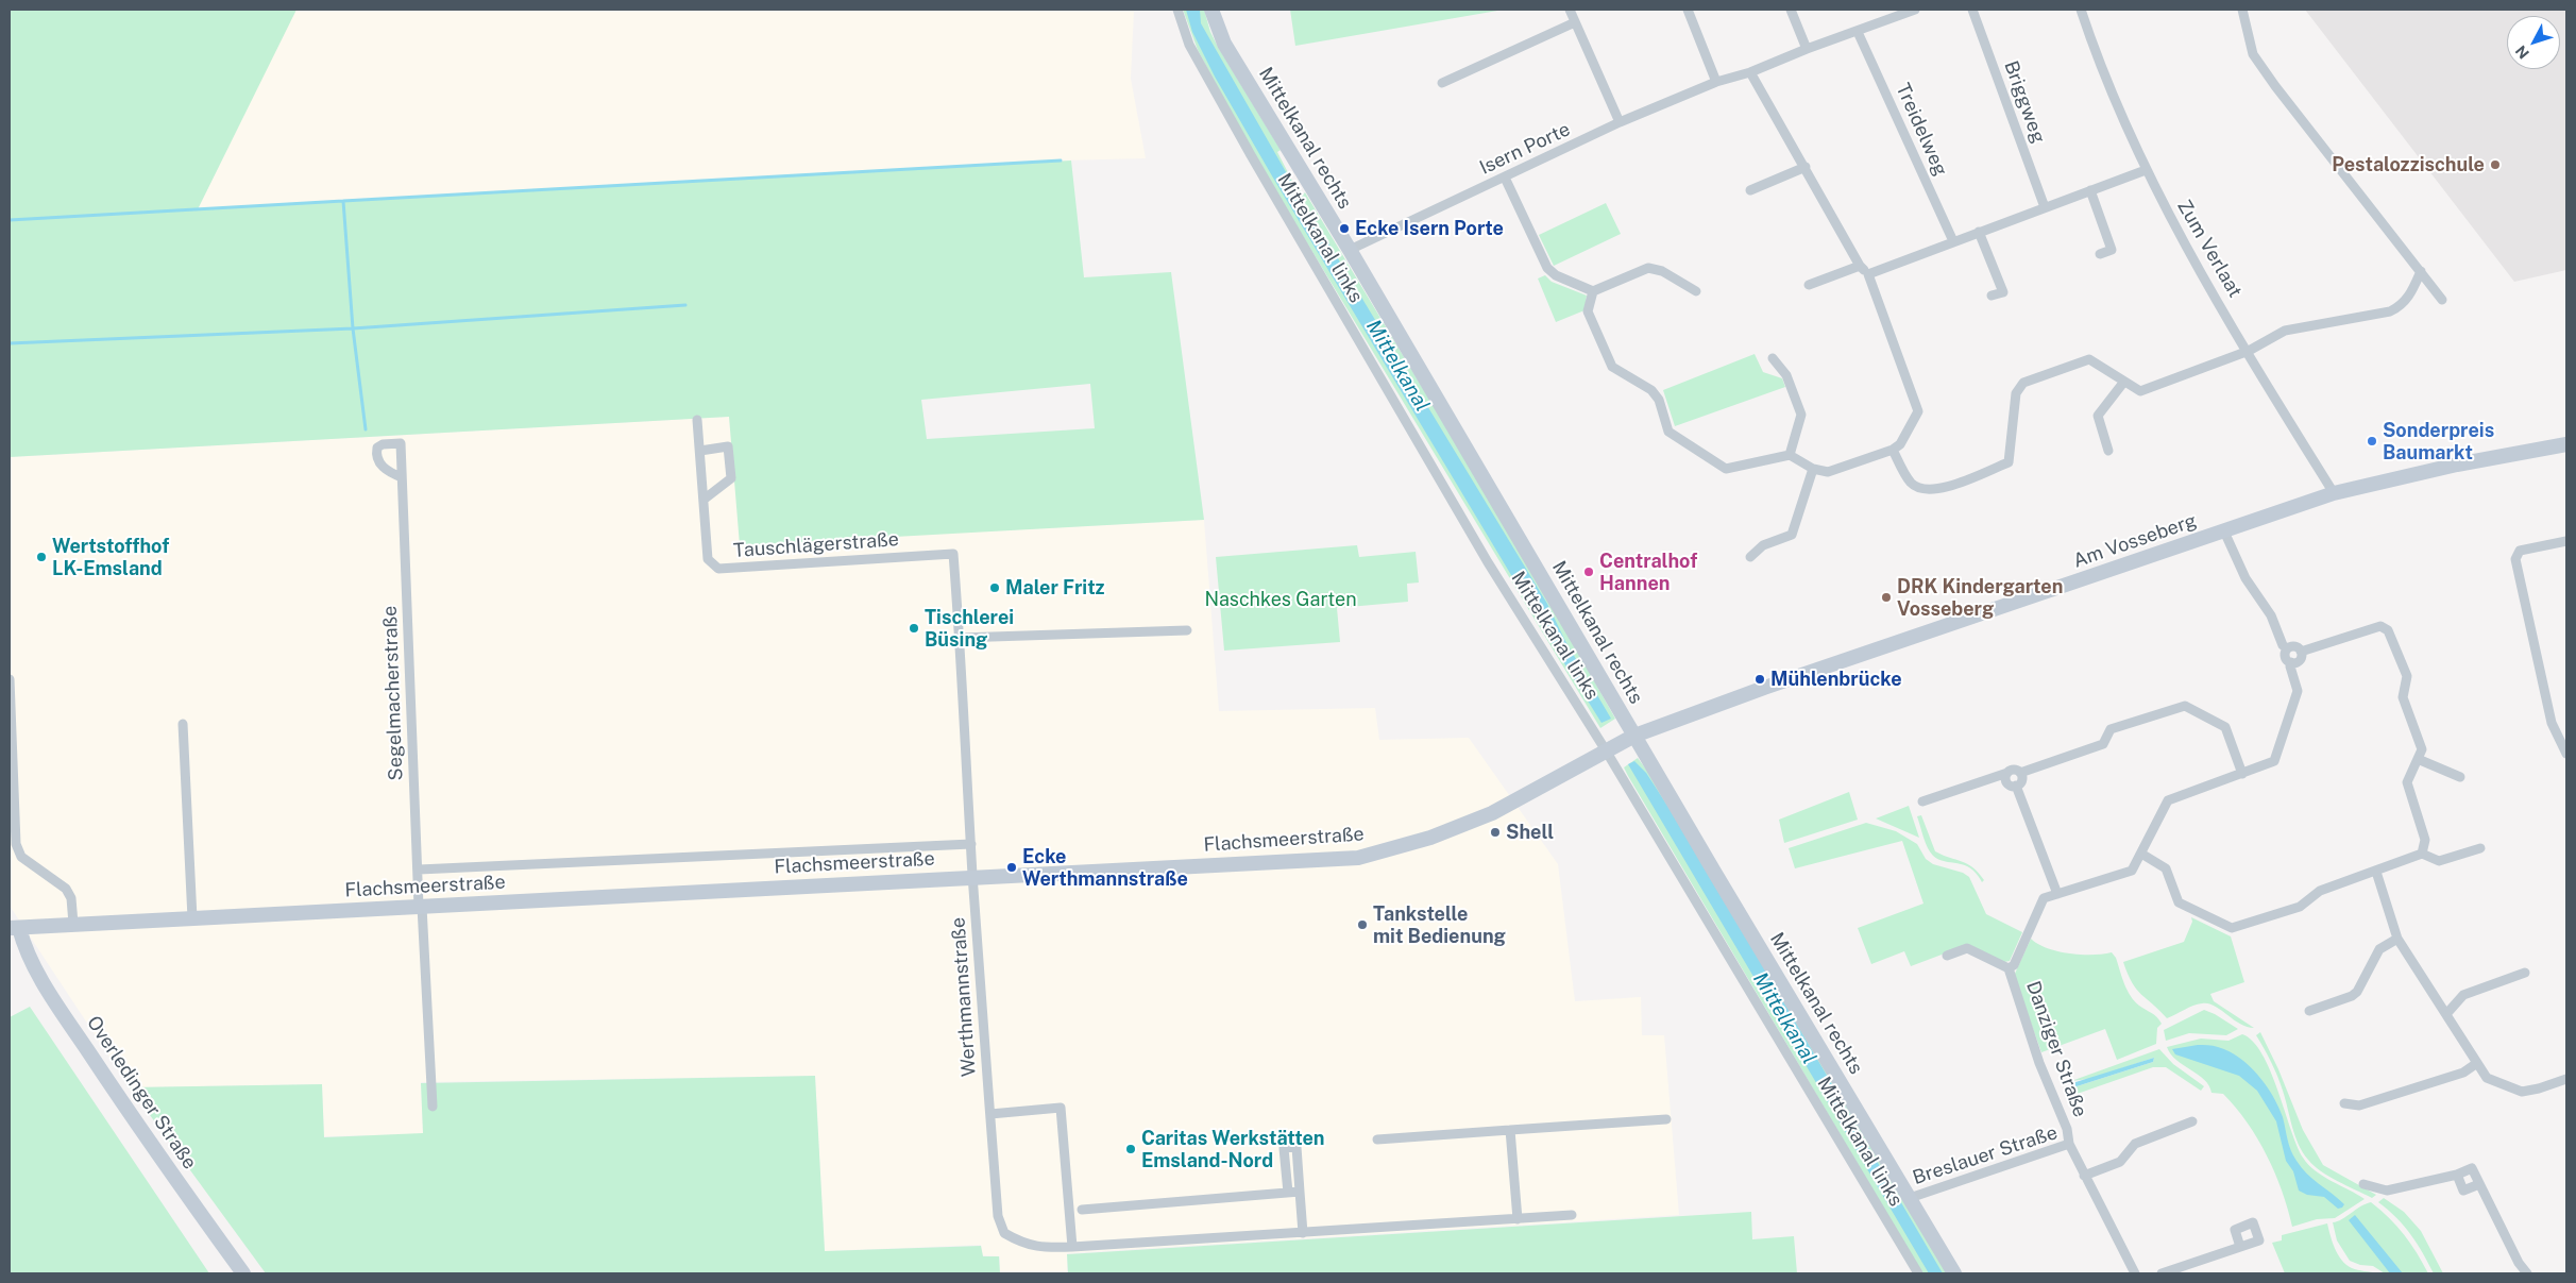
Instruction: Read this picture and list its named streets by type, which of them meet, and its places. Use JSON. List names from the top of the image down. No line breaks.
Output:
{"streets":{"street":["Briggweg","Treidelweg","Mittelkanal rechts","Isern Porte","Mittelkanal links","Zum Verlaat","Am Vosseberg","Tauschlägerstraße","Segelmacherstraße","Flachsmeerstraße","Werthmannstraße","Danziger Straße","Overledinger Straße","Breslauer Straße"]},"crossings":[["Treidelweg","Isern Porte"],["Mittelkanal rechts","Isern Porte"],["Mittelkanal rechts","Mittelkanal links"],["Mittelkanal rechts","Am Vosseberg"],["Mittelkanal rechts","Flachsmeerstraße"],["Mittelkanal rechts","Breslauer Straße"],["Mittelkanal links","Am Vosseberg"],["Mittelkanal links","Flachsmeerstraße"],["Zum Verlaat","Am Vosseberg"],["Am Vosseberg","Flachsmeerstraße"],["Tauschlägerstraße","Flachsmeerstraße"],["Tauschlägerstraße","Werthmannstraße"],["Segelmacherstraße","Flachsmeerstraße"],["Flachsmeerstraße","Werthmannstraße"],["Flachsmeerstraße","Overledinger Straße"],["Danziger Straße","Breslauer Straße"]],"water":["Mittelkanal"],"parks":["Naschkes Garten"],"places":["Pestalozzischule","Ecke Isern Porte","Sonderpreis Baumarkt","Wertstoffhof LK-Emsland","Centralhof Hannen","Maler Fritz","DRK Kindergarten Vosseberg","Tischlerei Büsing","Mühlenbrücke","Shell","Ecke Werthmannstraße","Tankstelle mit Bedienung","Caritas Werkstätten Emsland-Nord"],"north":"bottom left"}
